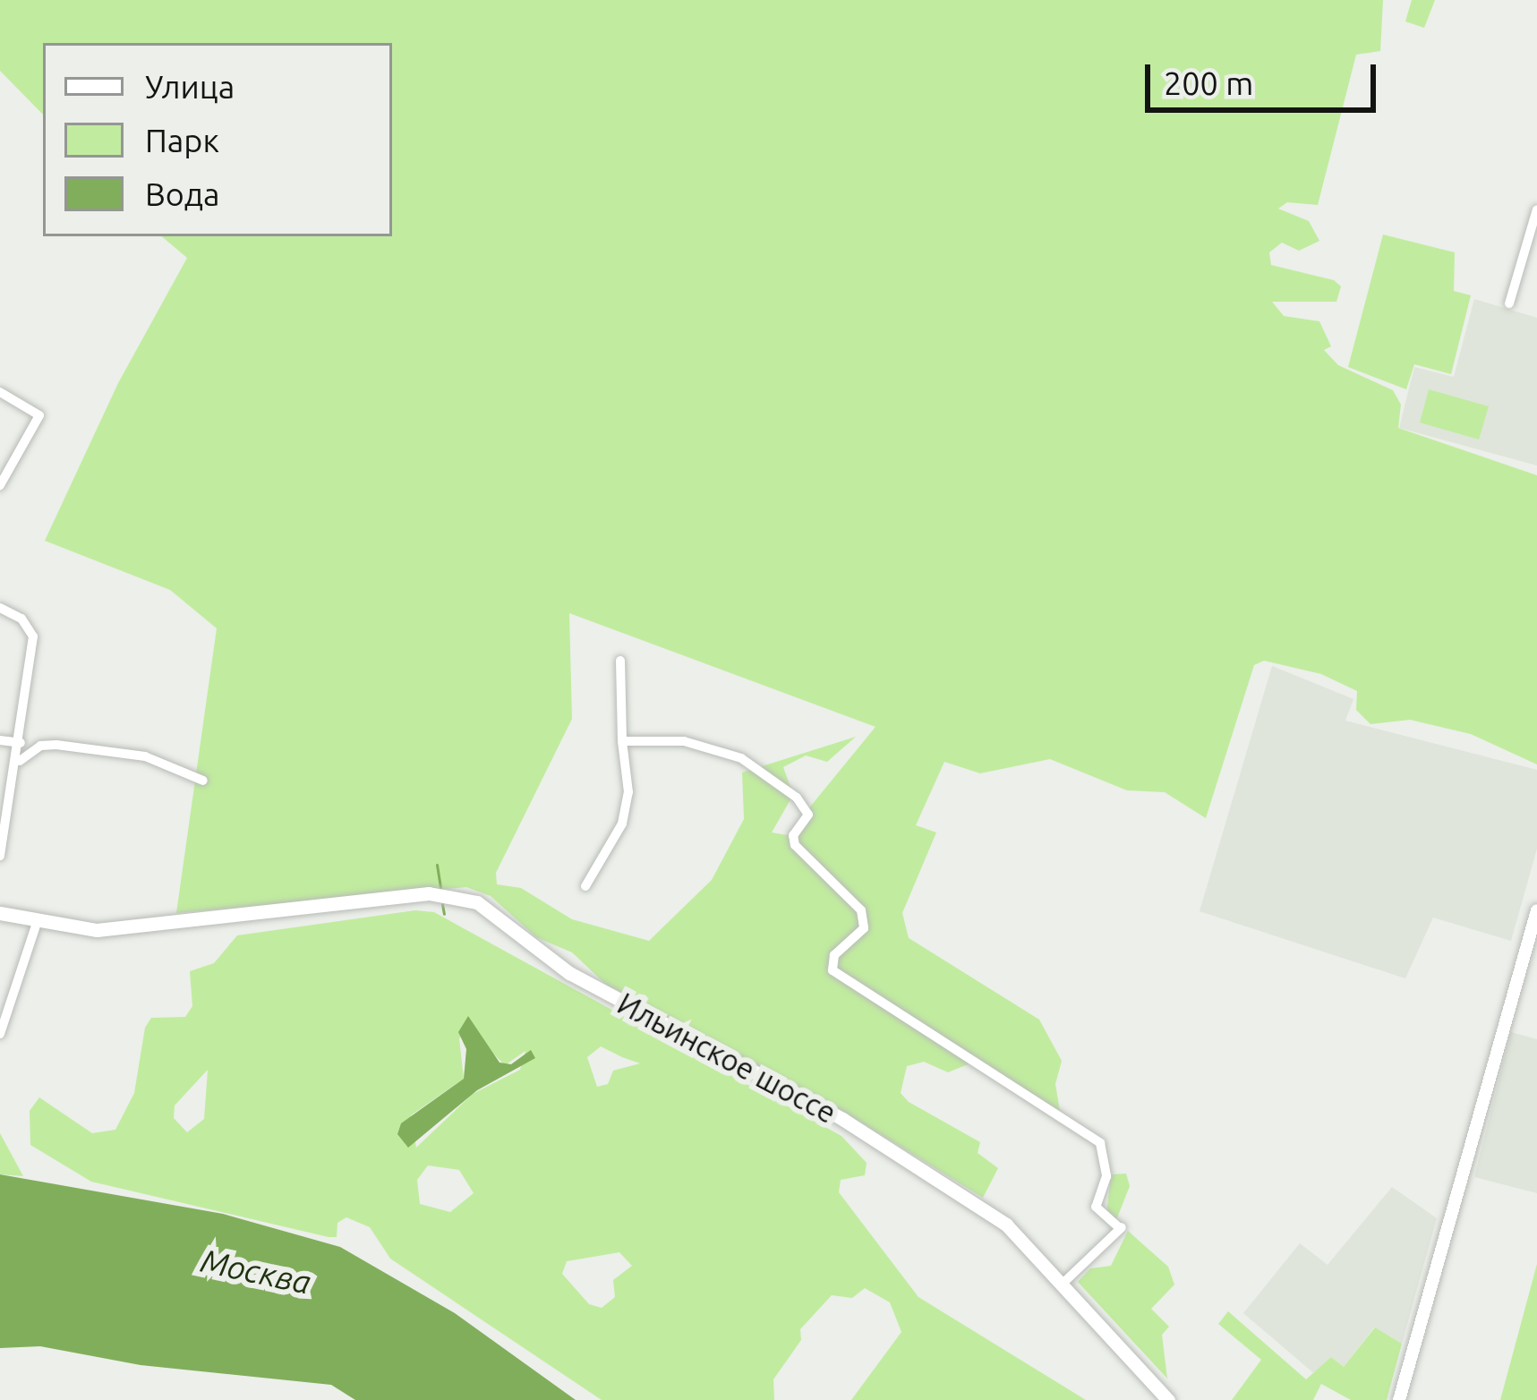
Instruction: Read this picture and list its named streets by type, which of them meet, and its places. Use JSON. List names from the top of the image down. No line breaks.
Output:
{"streets":{"main road":["Ильинское шоссе"]},"water":["Москва"],"legend":["Улица","Парк","Вода"],"scale_bar":"200 m"}
